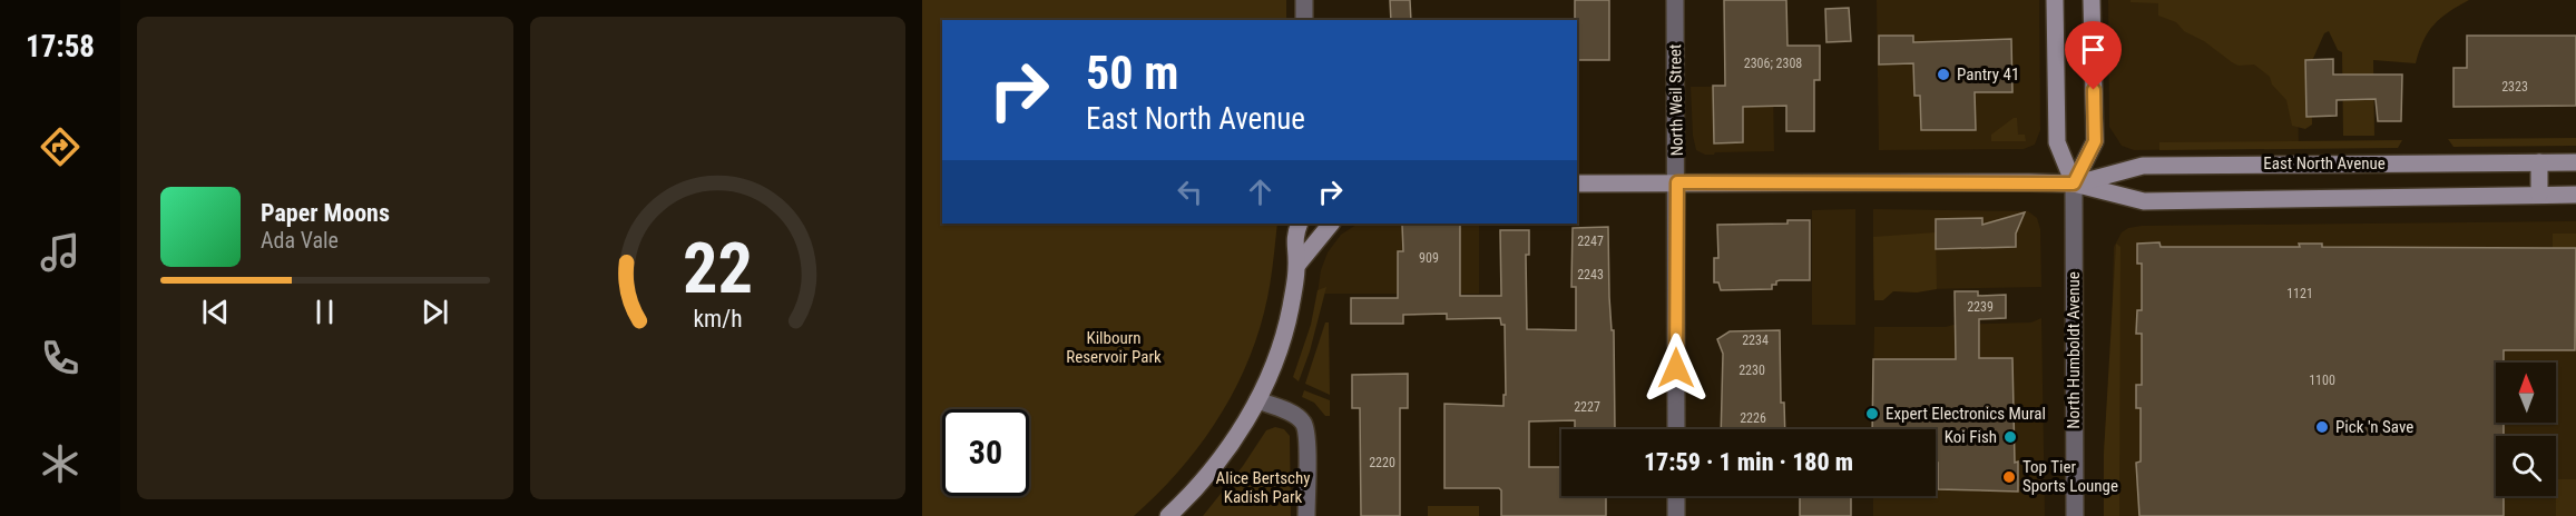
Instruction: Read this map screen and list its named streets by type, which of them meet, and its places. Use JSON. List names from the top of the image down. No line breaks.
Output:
{"streets":{"main road":["East North Avenue"],"street":["North Weil Street","North Humboldt Avenue"]},"crossings":[["North Weil Street","East North Avenue"],["East North Avenue","North Humboldt Avenue"]],"parks":["Kilbourn Reservoir Park","Alice Bertschy Kadish Park"],"places":["Pantry 41","Expert Electronics Mural","Pick 'n Save","Koi Fish","Top Tier Sports Lounge"],"house_numbers":["2306; 2308","2323","2247","909","2243","1121","2239","2234","2230","1100","2227","2226","2220"],"north":"top","page":{"tabs":"17:58","turn":["50 m","East North Avenue"],"song":["Paper Moons","Ada Vale"],"limit":"30","trip":"17:59 · 1 min · 180 m","gauge":["22","km/h"]}}
